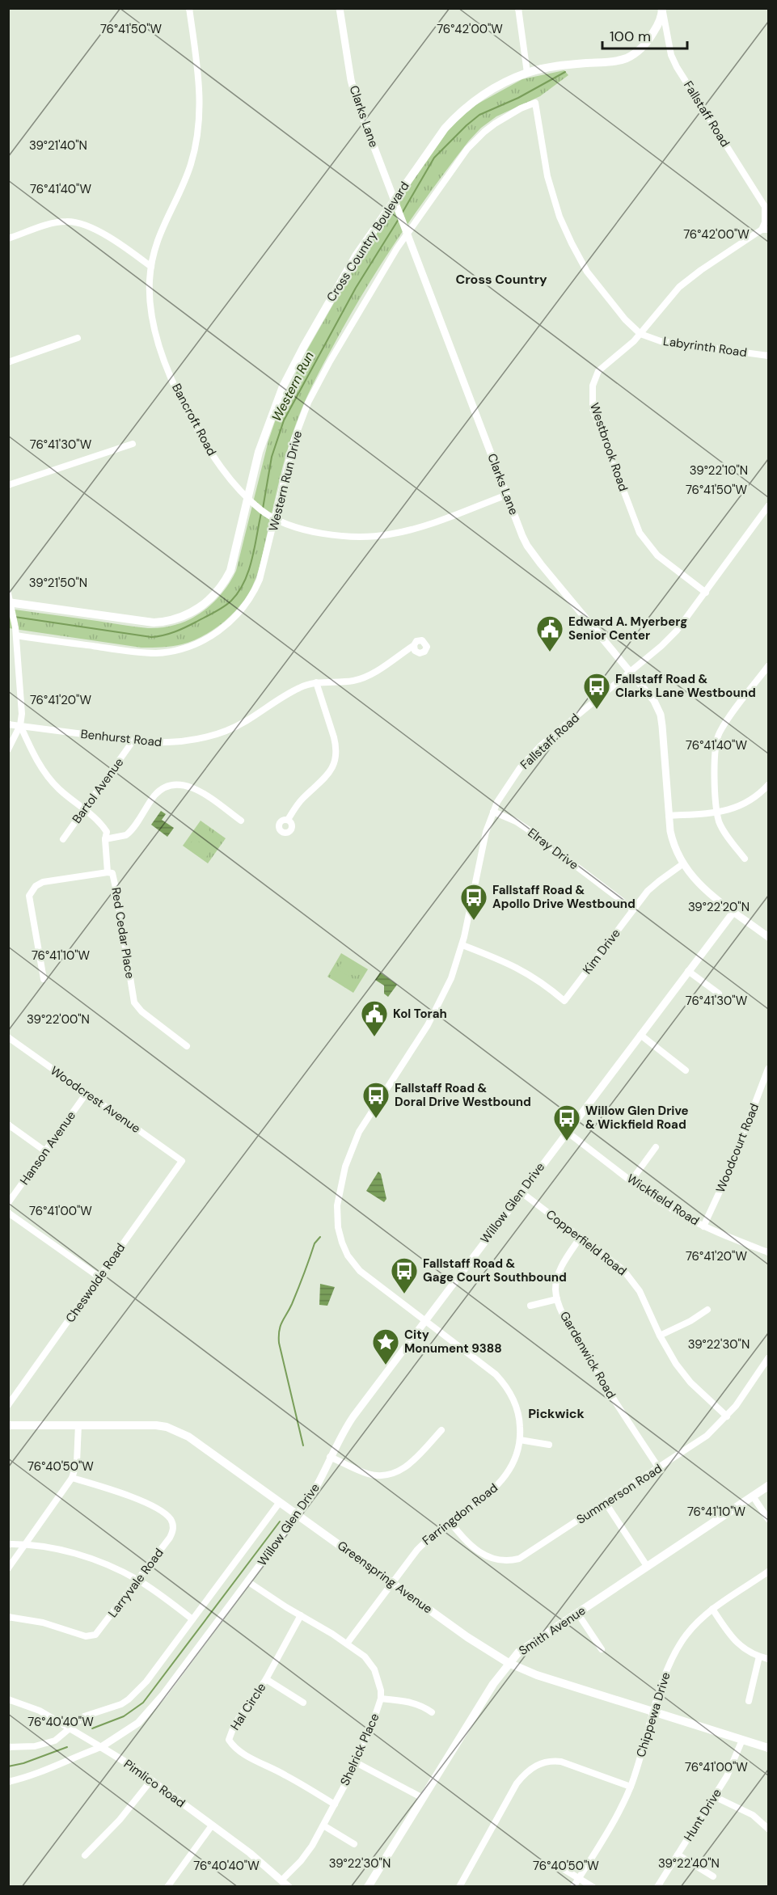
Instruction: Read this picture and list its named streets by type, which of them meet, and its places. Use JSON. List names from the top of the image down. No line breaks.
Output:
{"streets":{"main road":["Cross Country Boulevard","Greenspring Avenue","Smith Avenue"],"street":["Fallstaff Road","Clarks Lane","Labyrinth Road","Bancroft Road","Westbrook Road","Western Run Drive","Benhurst Road","Bartol Avenue","Elray Drive","Red Cedar Place","Kim Drive","Woodcrest Avenue","Hanson Avenue","Woodcourt Road","Wickfield Road","Willow Glen Drive","Copperfield Road","Cheswolde Road","Gardenwick Road","Summerson Road","Farringdon Road","Larryvale Road","Hal Circle","Chippewa Drive","Shelrick Place","Pimlico Road","Hunt Drive"]},"crossings":[["Fallstaff Road","Clarks Lane"],["Fallstaff Road","Cross Country Boulevard"],["Fallstaff Road","Westbrook Road"],["Fallstaff Road","Elray Drive"],["Fallstaff Road","Kim Drive"],["Fallstaff Road","Willow Glen Drive"],["Fallstaff Road","Farringdon Road"],["Clarks Lane","Cross Country Boulevard"],["Clarks Lane","Bancroft Road"],["Clarks Lane","Western Run Drive"],["Clarks Lane","Kim Drive"],["Clarks Lane","Willow Glen Drive"],["Cross Country Boulevard","Bancroft Road"],["Labyrinth Road","Westbrook Road"],["Labyrinth Road","Western Run Drive"],["Bancroft Road","Western Run Drive"],["Benhurst Road","Bartol Avenue"],["Benhurst Road","Red Cedar Place"],["Bartol Avenue","Red Cedar Place"],["Elray Drive","Kim Drive"],["Woodcrest Avenue","Hanson Avenue"],["Woodcrest Avenue","Cheswolde Road"],["Woodcourt Road","Wickfield Road"],["Wickfield Road","Willow Glen Drive"],["Willow Glen Drive","Copperfield Road"],["Willow Glen Drive","Farringdon Road"],["Willow Glen Drive","Greenspring Avenue"],["Willow Glen Drive","Shelrick Place"],["Willow Glen Drive","Pimlico Road"],["Copperfield Road","Gardenwick Road"],["Copperfield Road","Summerson Road"],["Gardenwick Road","Summerson Road"],["Summerson Road","Farringdon Road"],["Farringdon Road","Greenspring Avenue"],["Farringdon Road","Shelrick Place"],["Greenspring Avenue","Smith Avenue"],["Greenspring Avenue","Chippewa Drive"],["Greenspring Avenue","Hunt Drive"],["Hal Circle","Shelrick Place"],["Shelrick Place","Pimlico Road"]],"districts":["Cross Country","Pickwick"],"water":["Western Run"],"places":{"public building":["Edward A. Myerberg Senior Center","Kol Torah"],"bus stop":["Fallstaff Road & Clarks Lane Westbound","Fallstaff Road & Apollo Drive Westbound","Fallstaff Road & Doral Drive Westbound","Willow Glen Drive & Wickfield Road","Fallstaff Road & Gage Court Southbound"],"place":["City Monument 9388"]},"scale_bar":"100 m","coordinates":["76°41'50\"W","76°42'00\"W","39°21'40\"N","76°41'40\"W","76°41'30\"W","39°22'10\"N","39°21'50\"N","76°41'20\"W","39°22'20\"N","76°41'10\"W","39°22'00\"N","76°41'00\"W","39°22'30\"N","76°40'50\"W","76°40'40\"W","39°22'40\"N"]}
